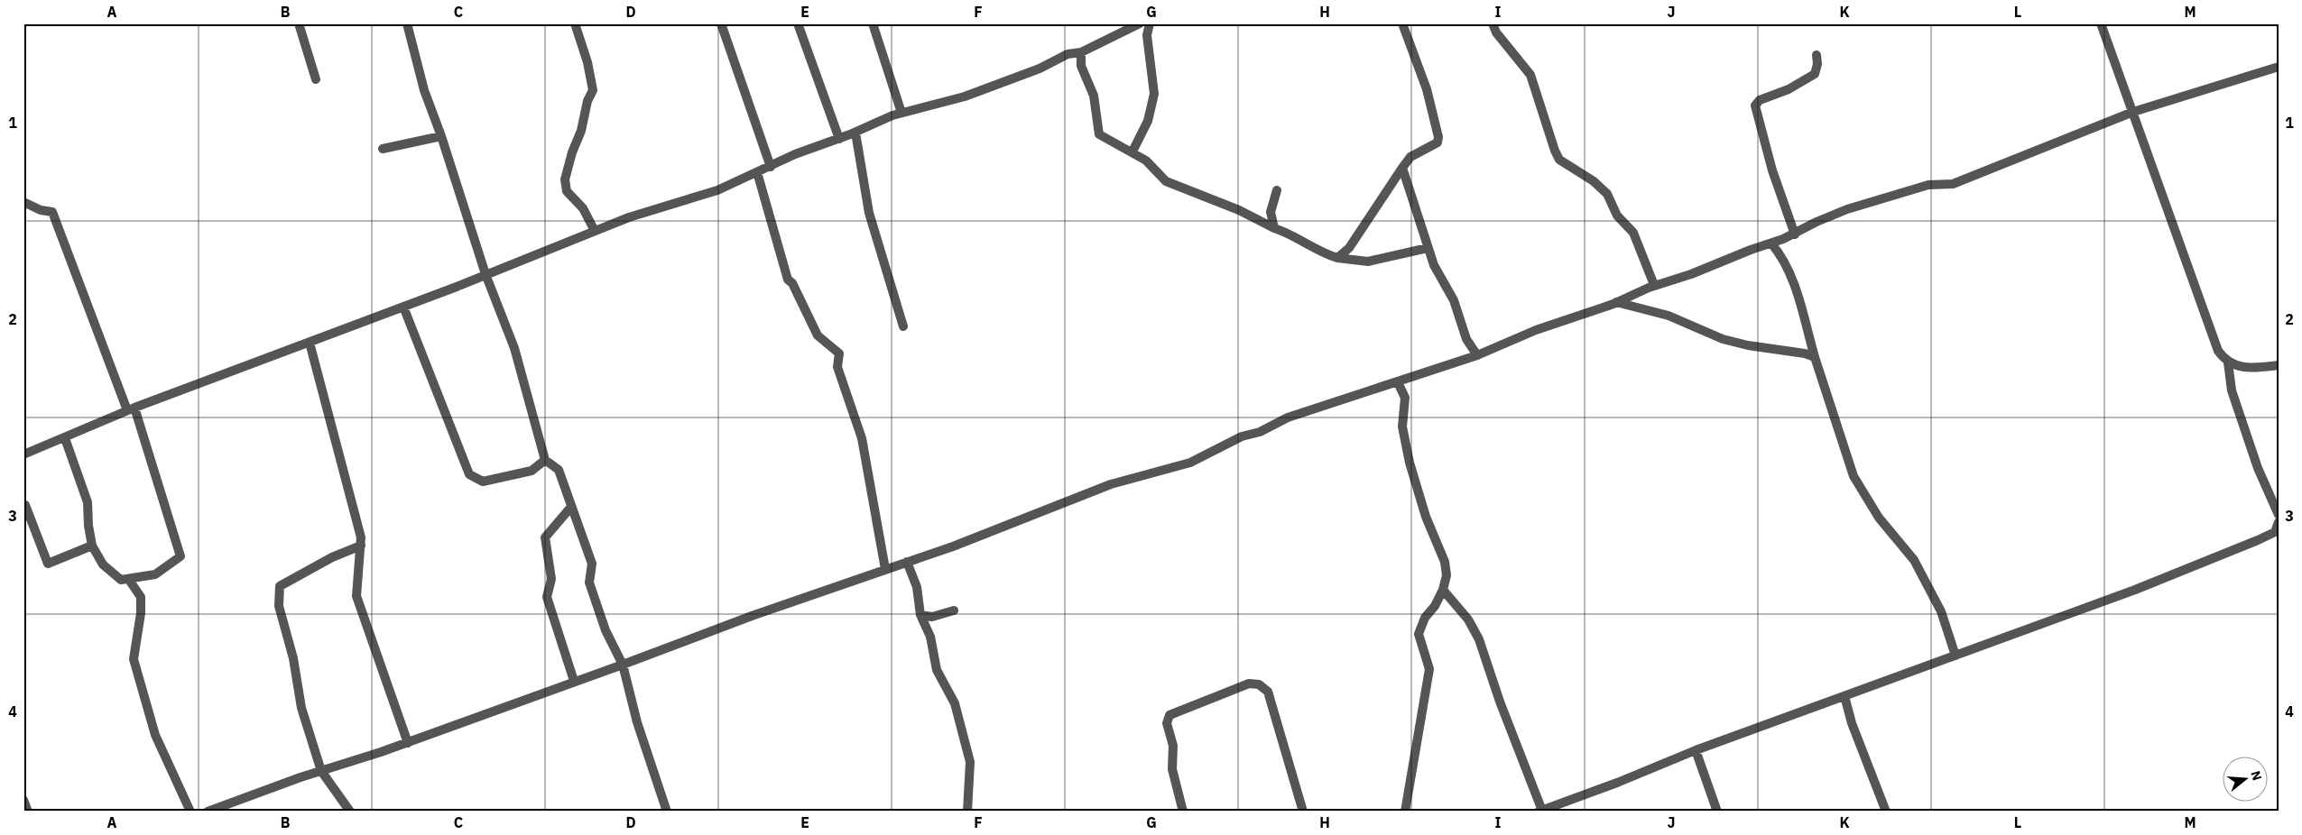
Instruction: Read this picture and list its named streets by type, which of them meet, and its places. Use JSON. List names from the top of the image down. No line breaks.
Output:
{"north":"right","grid":{"columns":["A","B","C","D","E","F","G","H","I","J","K","L","M"],"rows":["1","2","3","4"]}}
